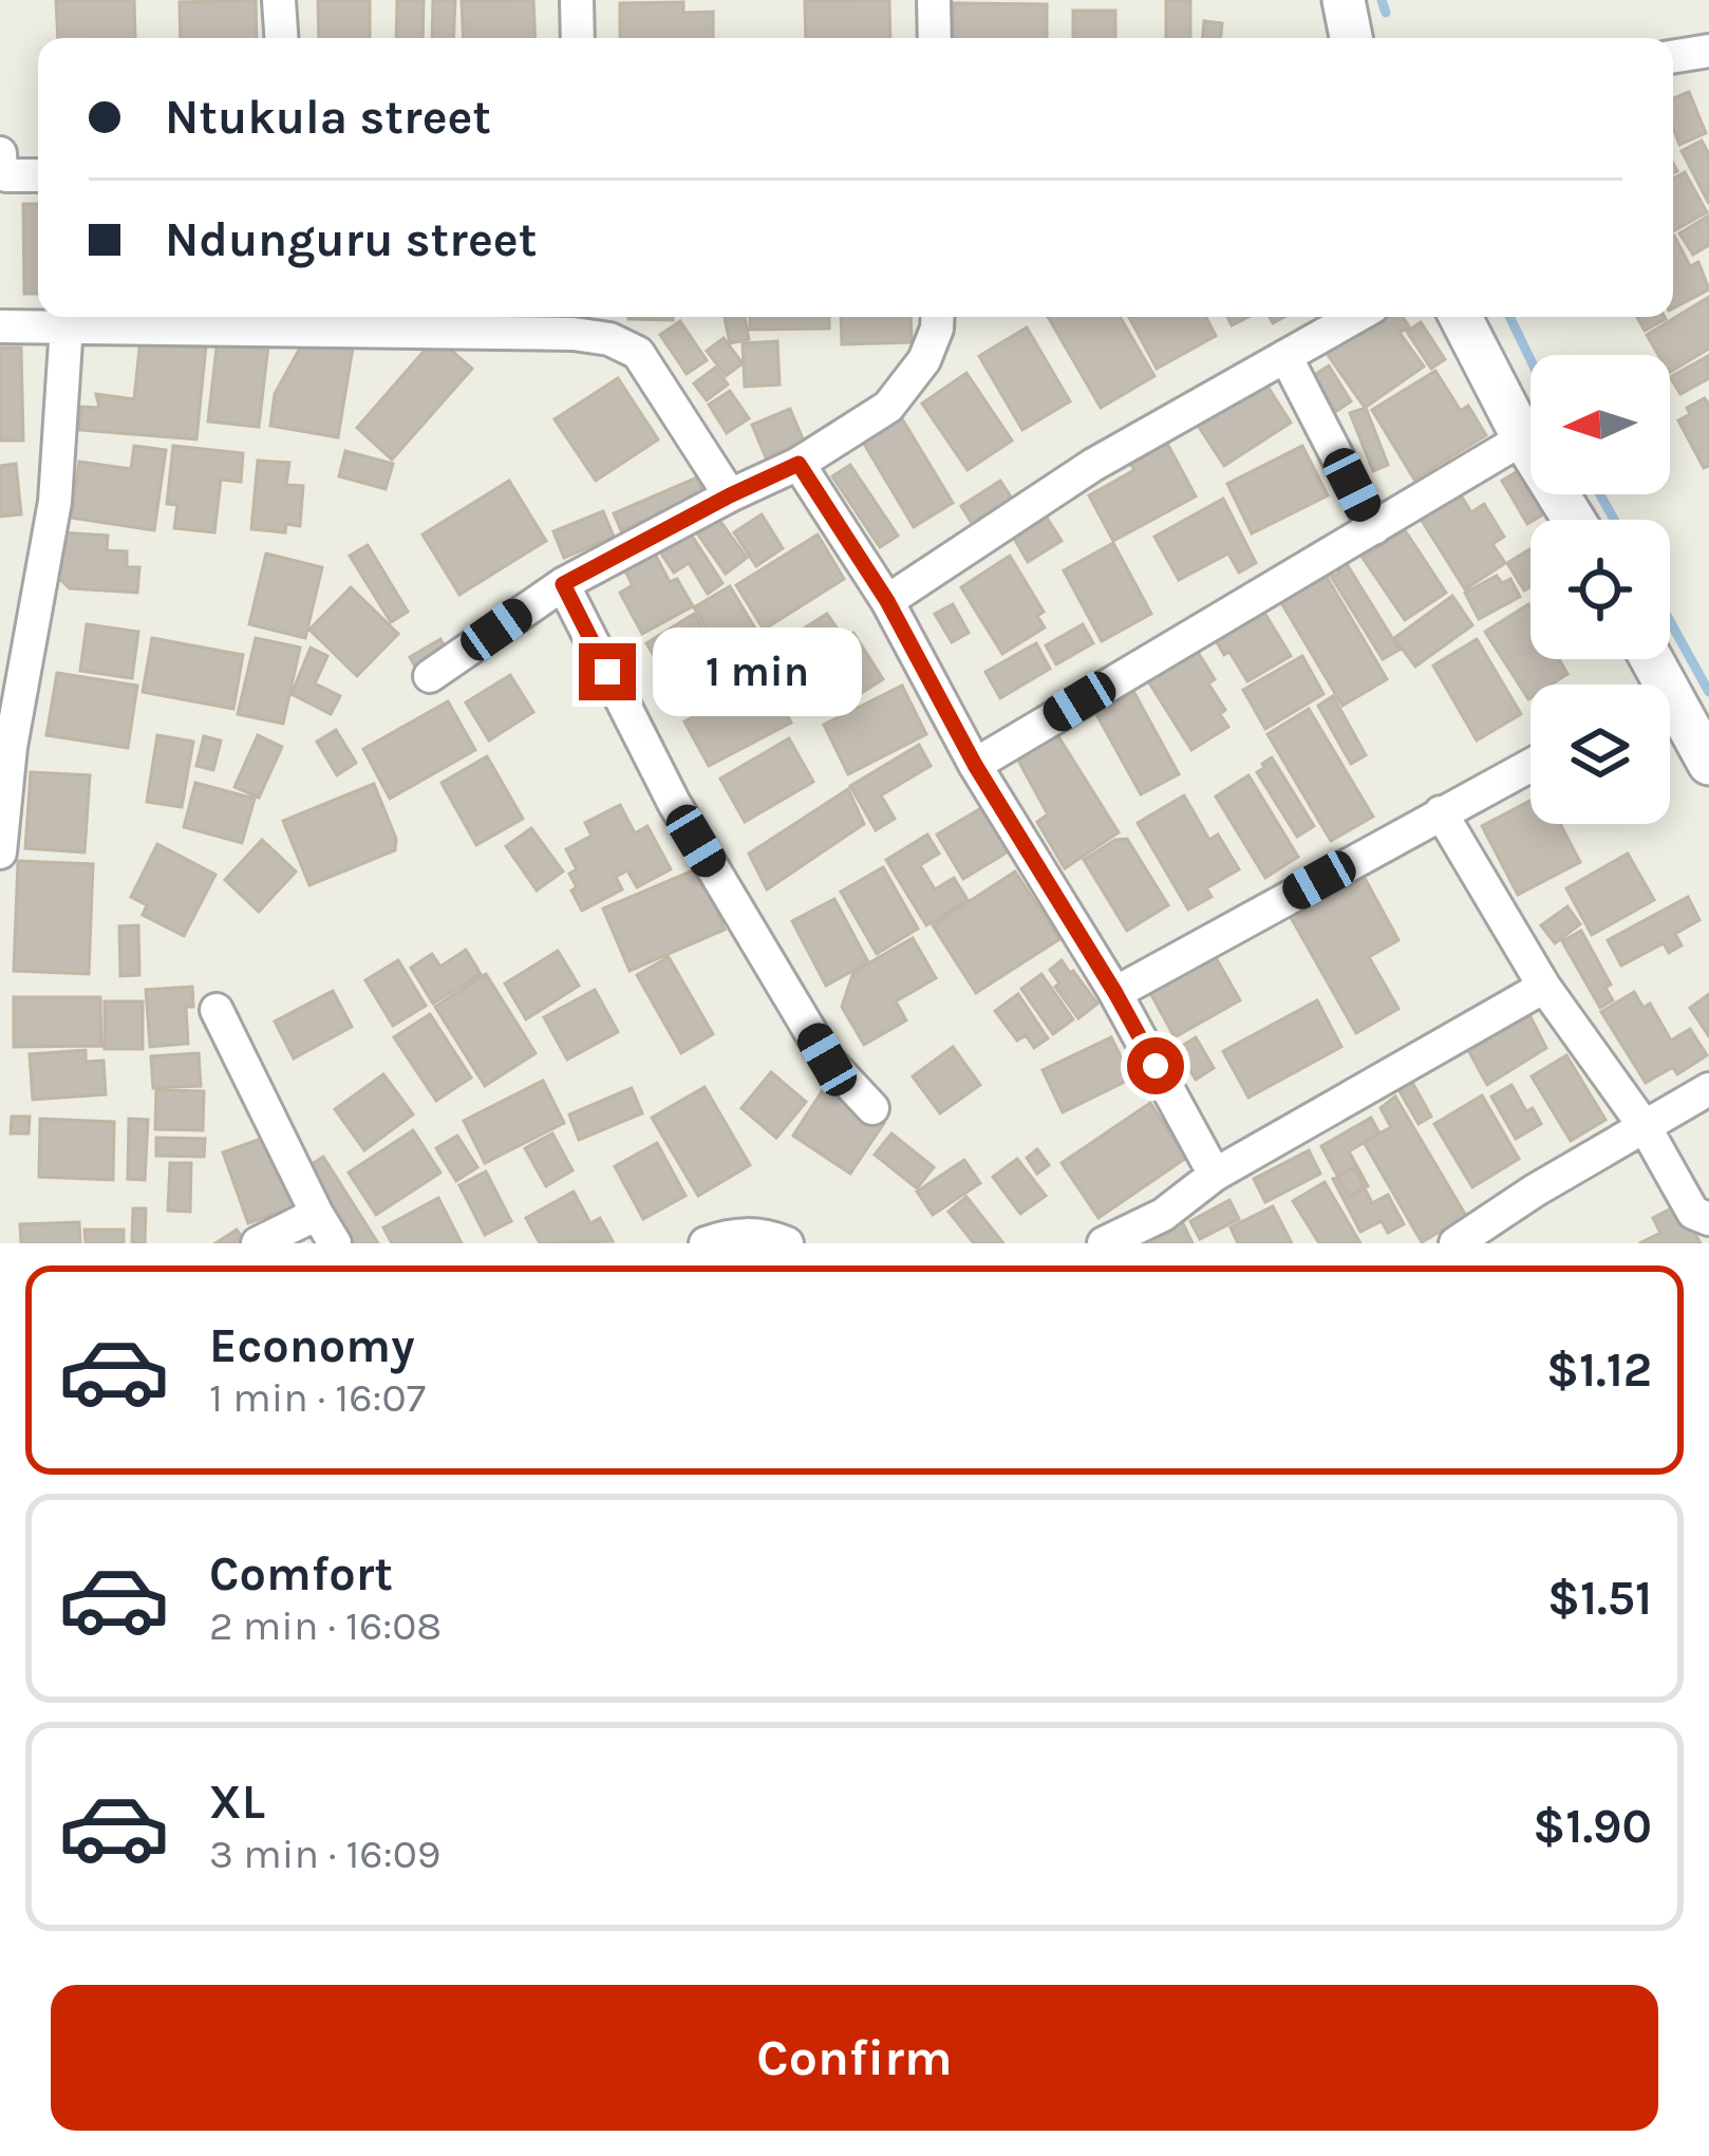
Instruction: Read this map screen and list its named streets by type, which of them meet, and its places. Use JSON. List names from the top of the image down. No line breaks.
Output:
{"north":"left","page":{"banner":["Ntukula street","Ndunguru street"],"bubble":"1 min","list":[{"name":"Economy","note":"1 min · 16:07","value":"$1.12"},{"name":"Comfort","note":"2 min · 16:08","value":"$1.51"},{"name":"XL","note":"3 min · 16:09","value":"$1.90"}],"buttons":"Confirm"}}
